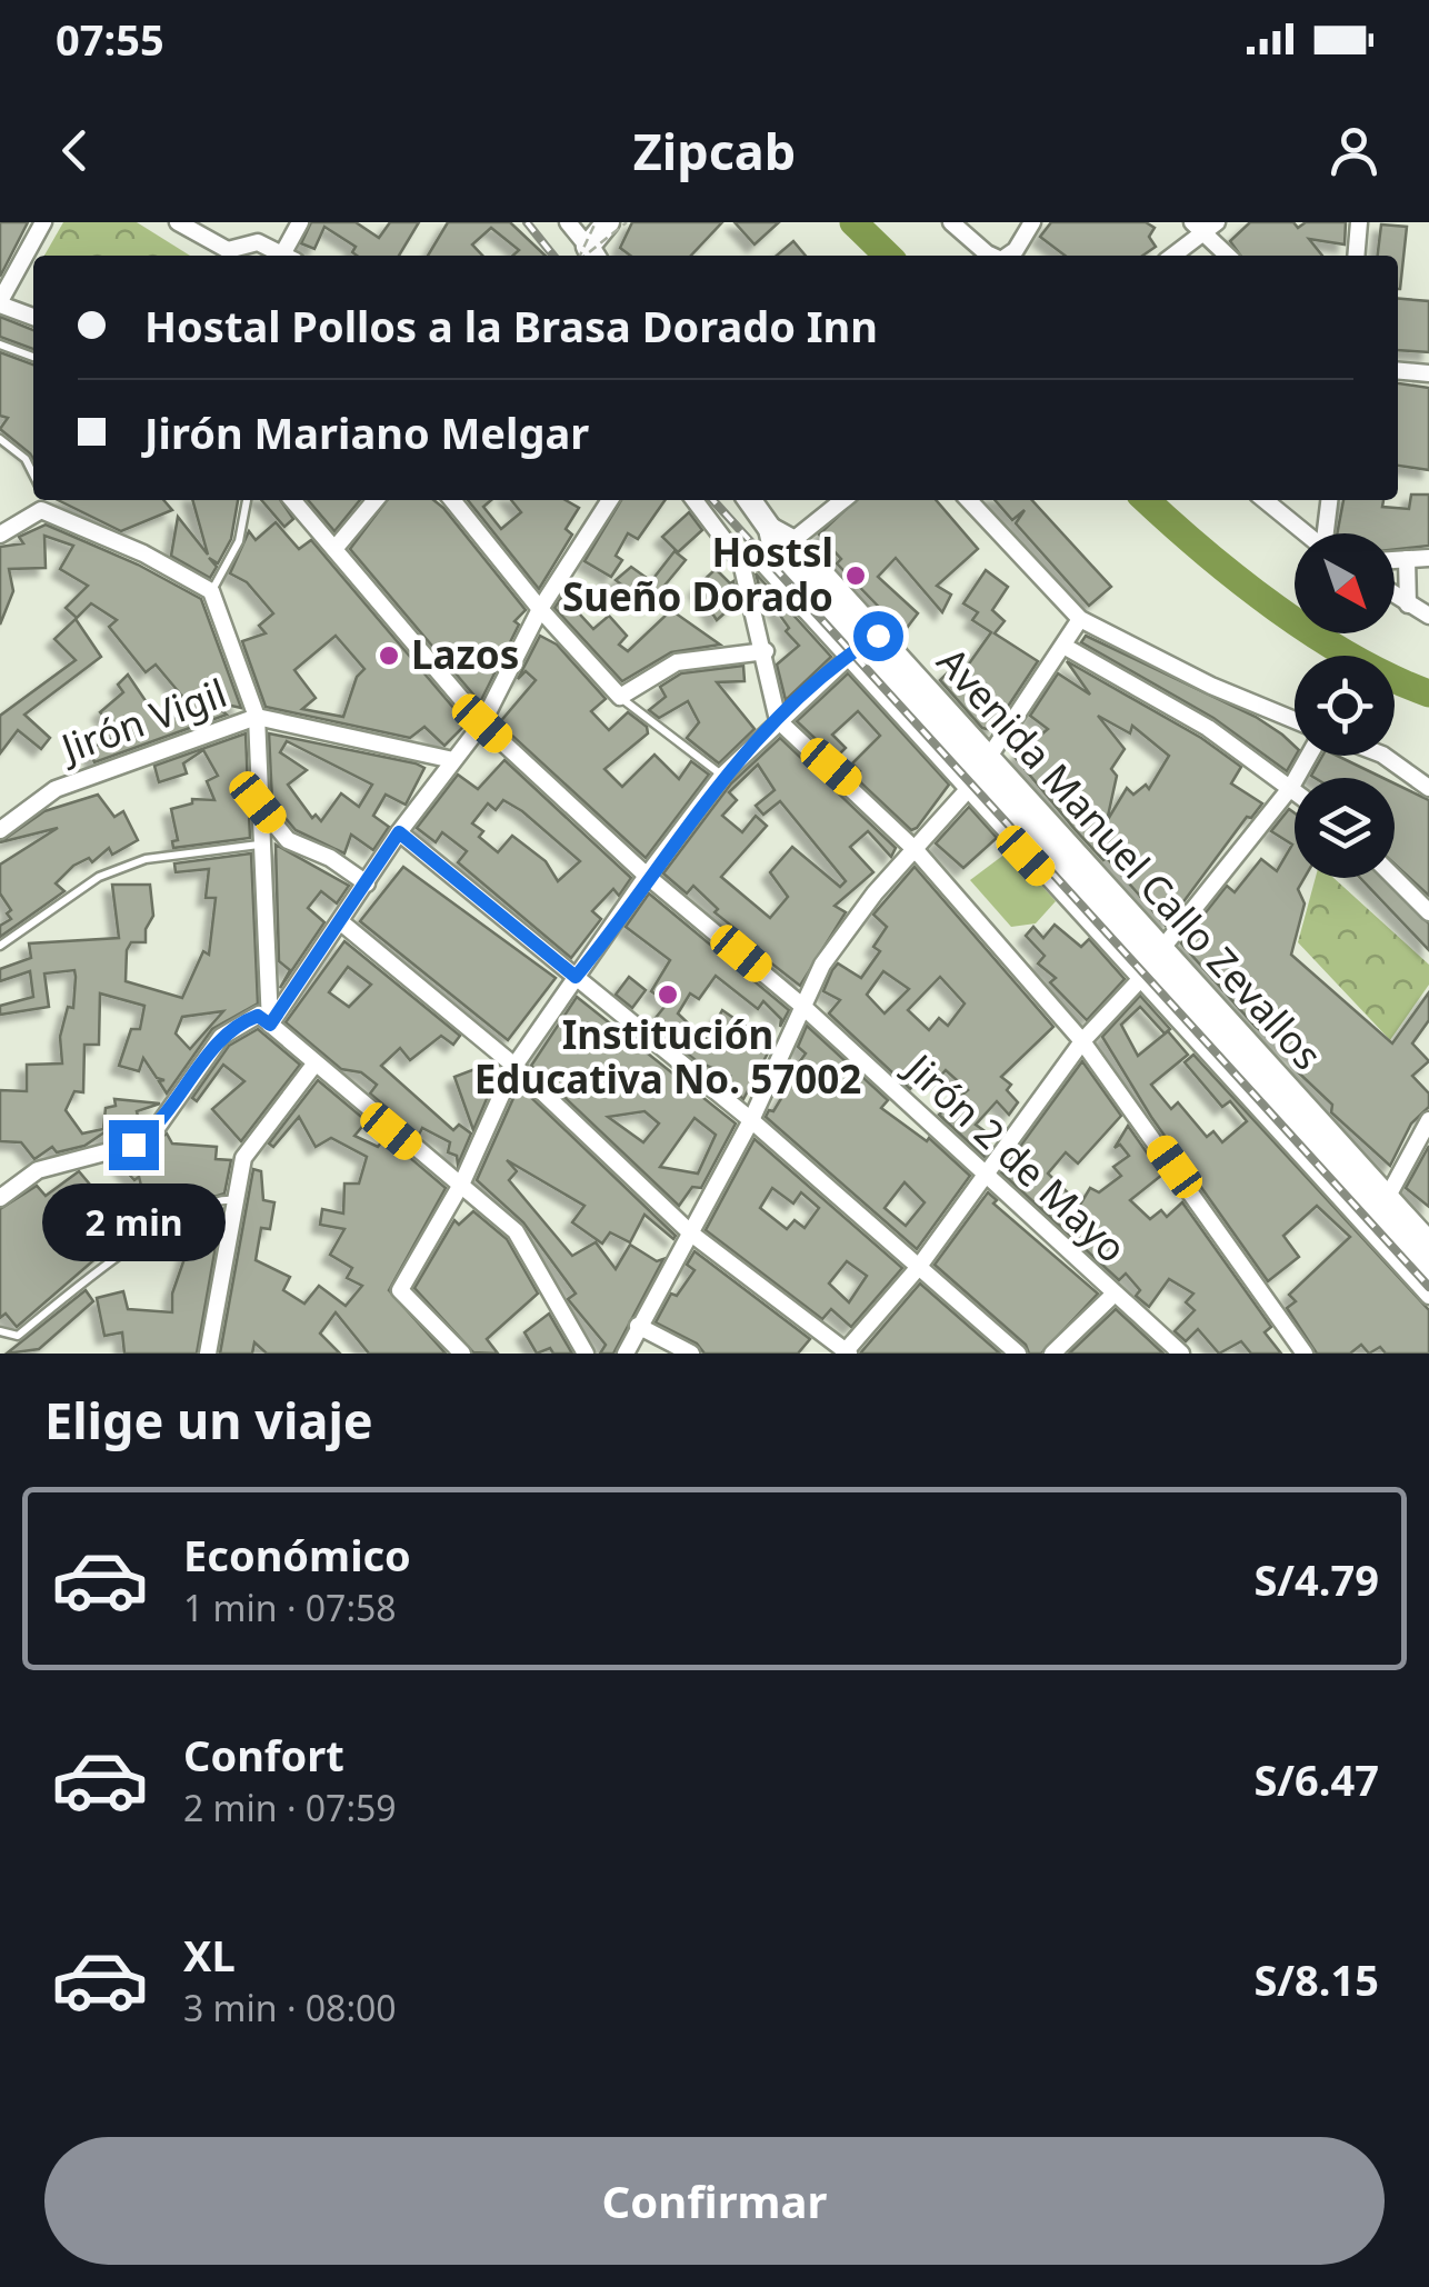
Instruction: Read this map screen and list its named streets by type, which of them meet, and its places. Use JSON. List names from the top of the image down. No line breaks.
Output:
{"streets":{"street":["Jirón Vigil","Avenida Manuel Callo Zevallos","Jirón 2 de Mayo"]},"places":["Hostsl Sueño Dorado","Lazos","Institución Educativa No. 57002"],"north":"bottom right","page":{"status":"07:55","header":"Zipcab","banner":["Hostal Pollos a la Brasa Dorado Inn","Jirón Mariano Melgar"],"bubble":"2 min","heading":"Elige un viaje","list":[{"name":"Económico","note":"1 min · 07:58","value":"S/4.79"},{"name":"Confort","note":"2 min · 07:59","value":"S/6.47"},{"name":"XL","note":"3 min · 08:00","value":"S/8.15"}],"buttons":"Confirmar"}}
